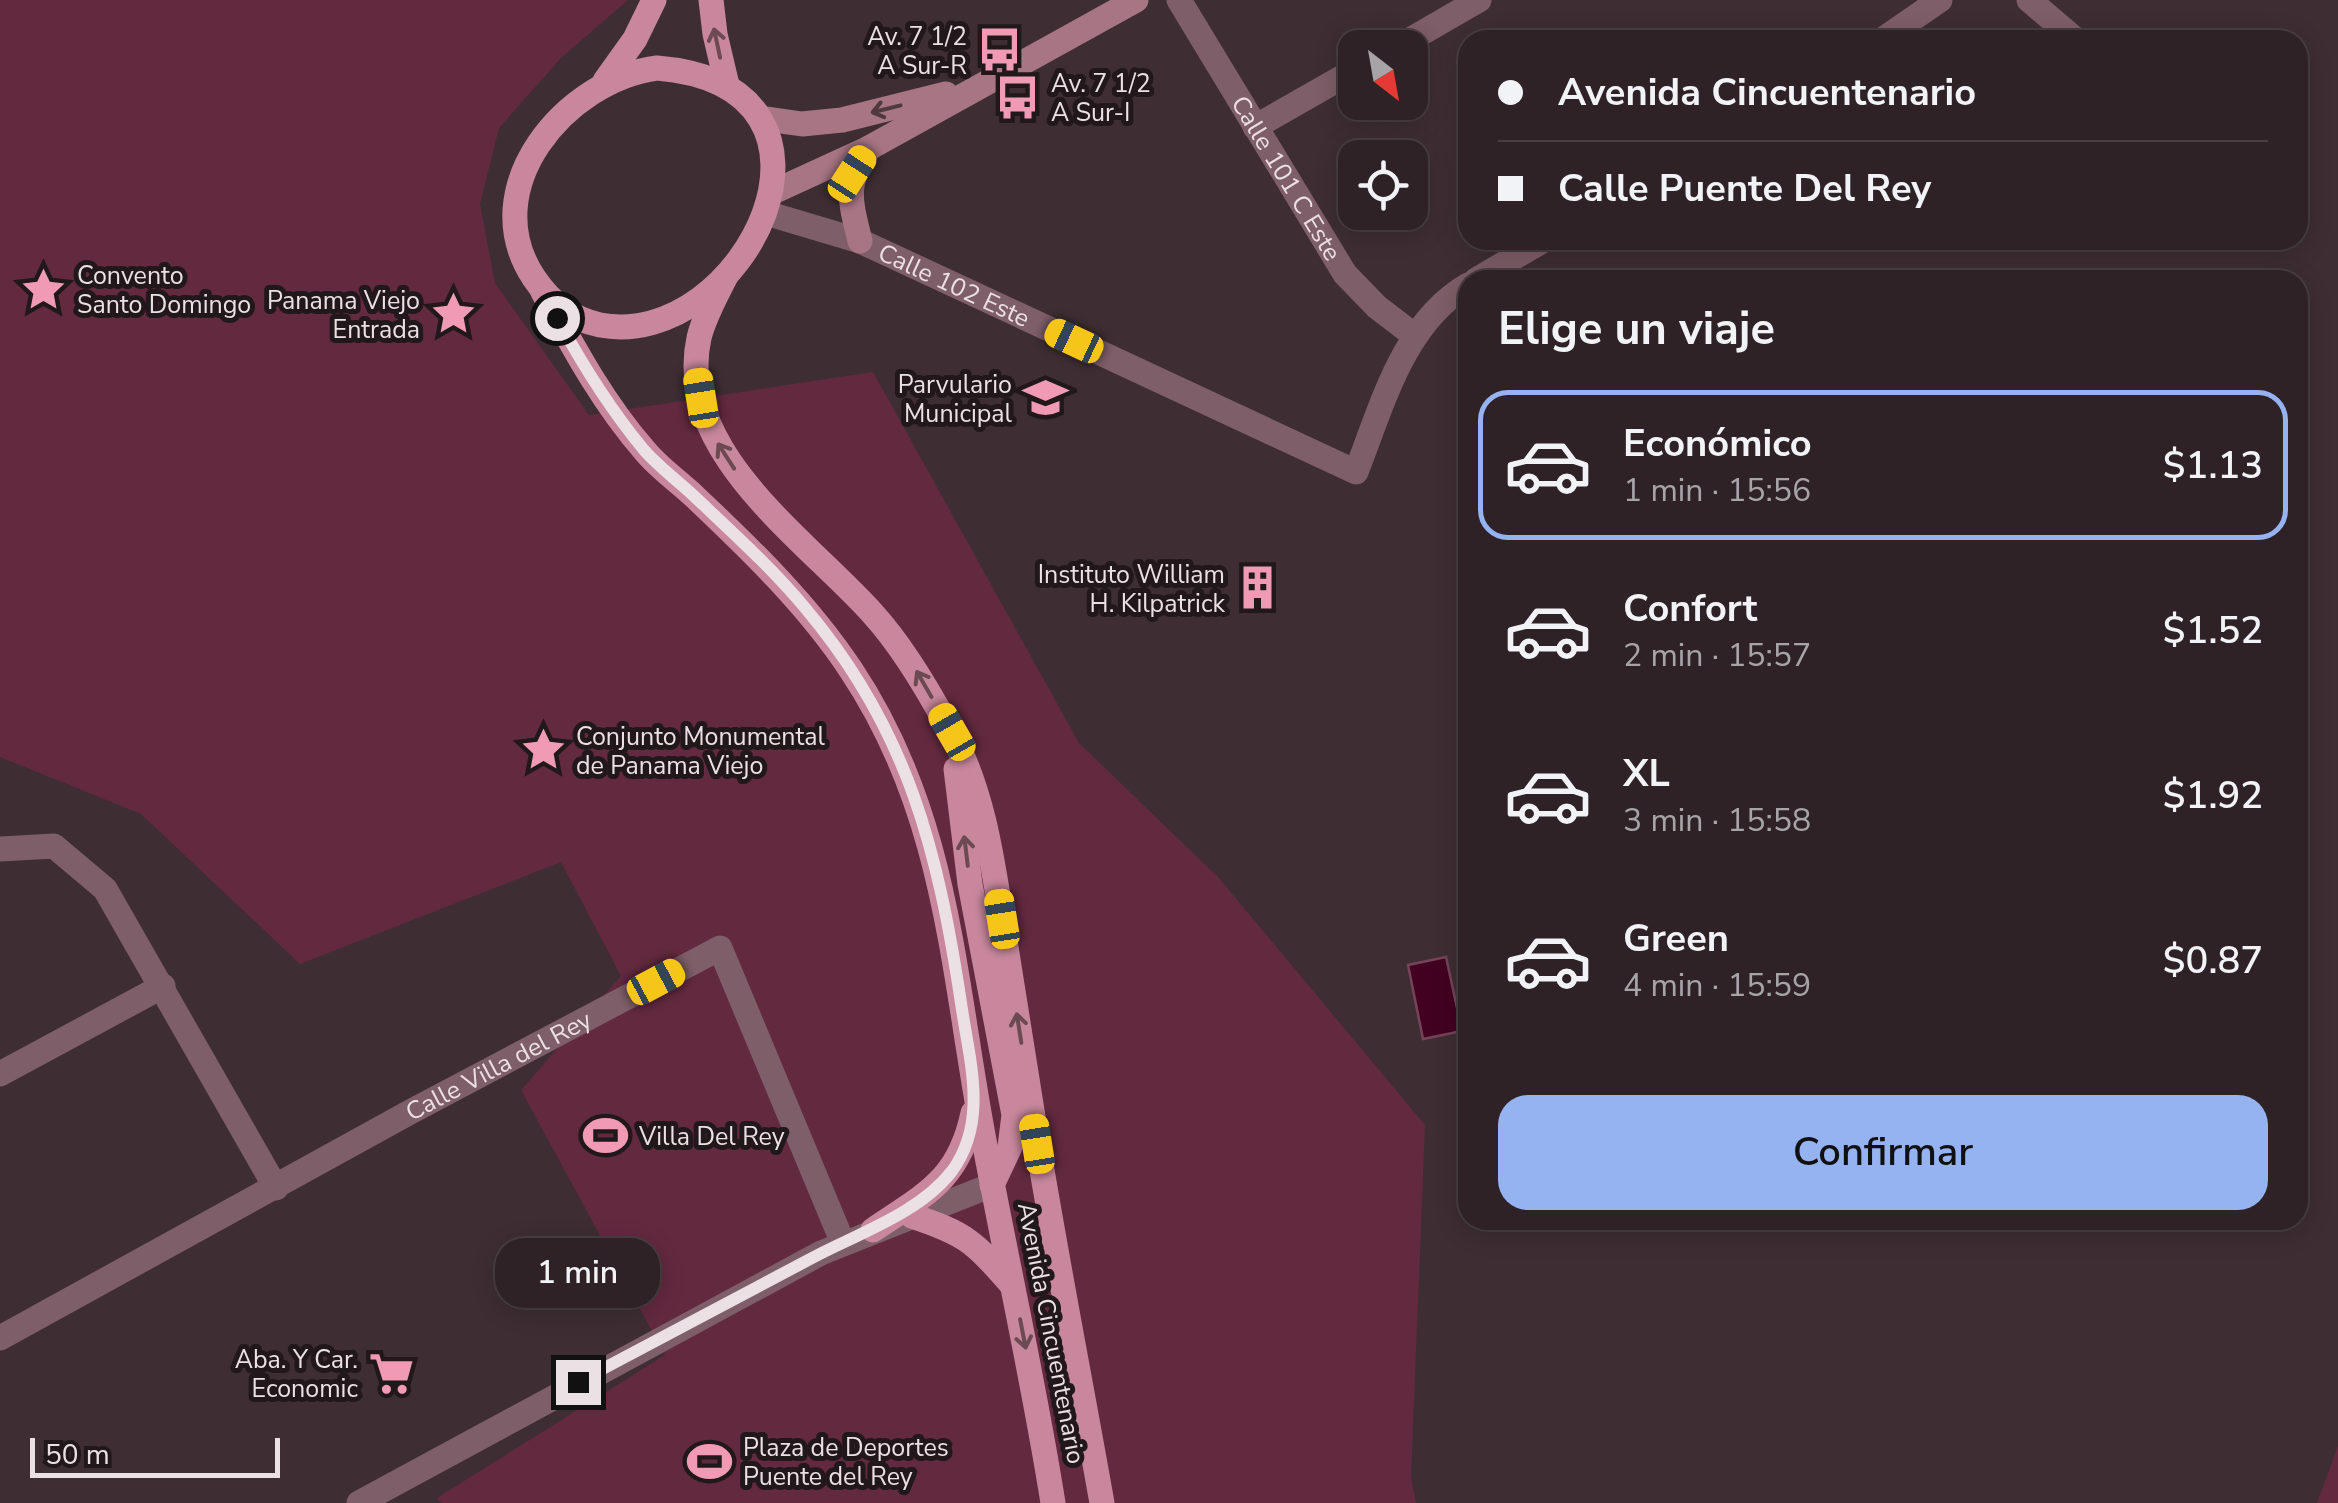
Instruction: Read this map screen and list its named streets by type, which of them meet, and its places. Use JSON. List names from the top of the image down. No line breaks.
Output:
{"streets":{"main road":["Avenida Cincuentenario"],"street":["Calle 101 C Este","Calle 102 Este","Calle Villa del Rey"]},"crossings":[["Calle 101 C Este","Calle 102 Este"],["Calle 102 Este","Avenida Cincuentenario"]],"places":{"bus stop":["Av. 7 1/2 A Sur-R","Av. 7 1/2 A Sur-I"],"place":["Convento Santo Domingo","Panama Viejo Entrada","Conjunto Monumental de Panama Viejo"],"school or university":["Parvulario Municipal"],"building":["Instituto William H. Kilpatrick"],"sports":["Villa Del Rey","Plaza de Deportes Puente del Rey"],"supermarket":["Aba. Y Car. Economic"]},"scale_bar":"50 m","north":"bottom right","page":{"banner":["Avenida Cincuentenario","Calle Puente Del Rey"],"heading":"Elige un viaje","list":[{"name":"Económico","note":"1 min · 15:56","value":"$1.13"},{"name":"Confort","note":"2 min · 15:57","value":"$1.52"},{"name":"XL","note":"3 min · 15:58","value":"$1.92"},{"name":"Green","note":"4 min · 15:59","value":"$0.87"}],"buttons":"Confirmar","bubble":"1 min","scale":"50 m"}}
